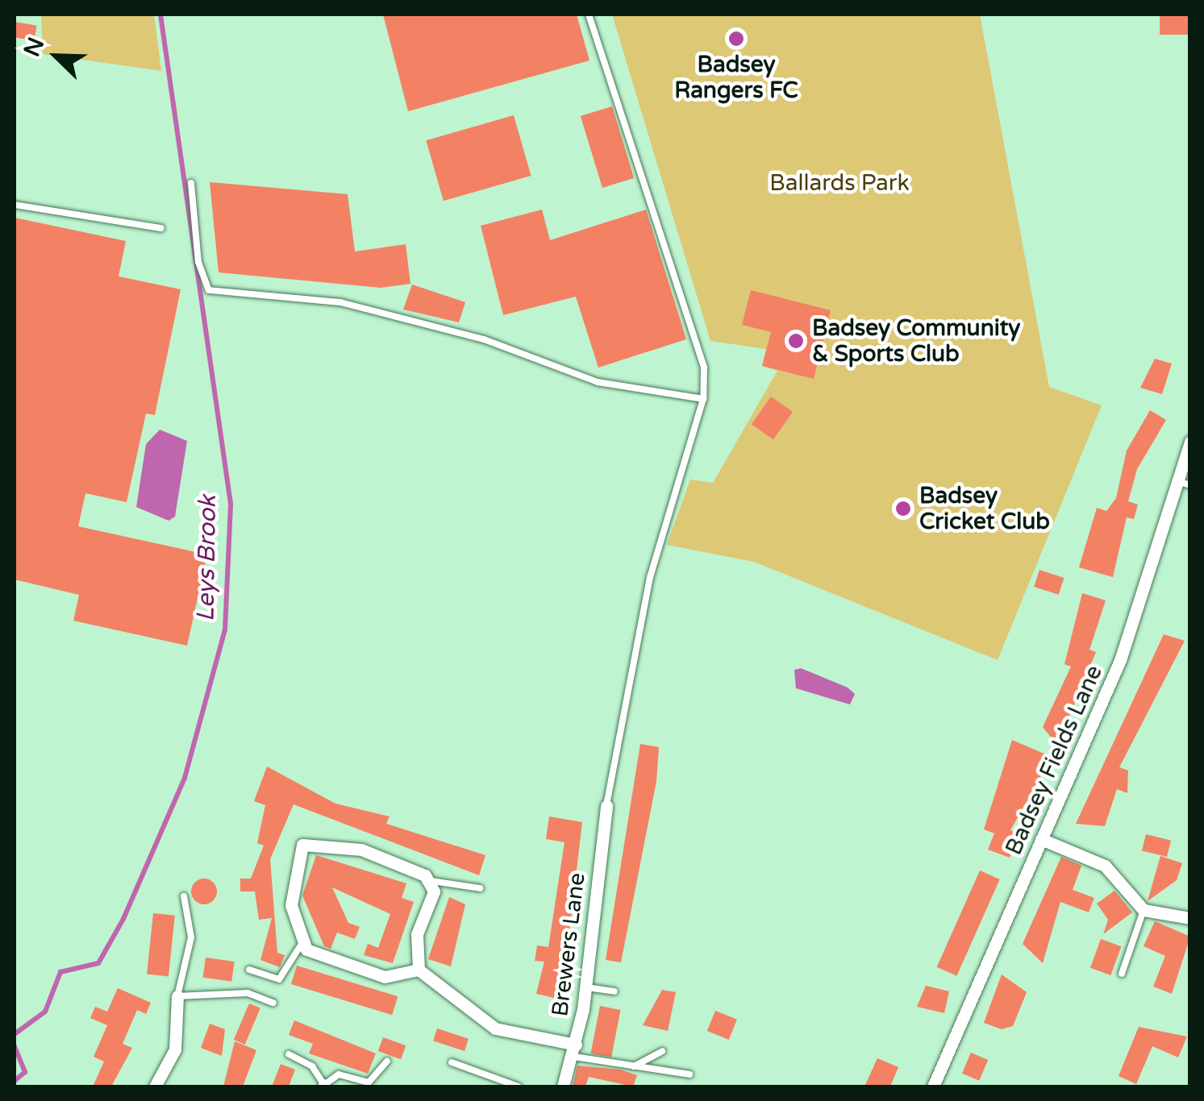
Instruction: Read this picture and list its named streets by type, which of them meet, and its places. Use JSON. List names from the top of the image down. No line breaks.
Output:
{"streets":{"street":["Badsey Fields Lane","Brewers Lane"]},"water":["Leys Brook"],"parks":["Ballards Park"],"places":["Badsey Rangers FC","Badsey Community & Sports Club","Badsey Cricket Club"],"north":"top left"}
